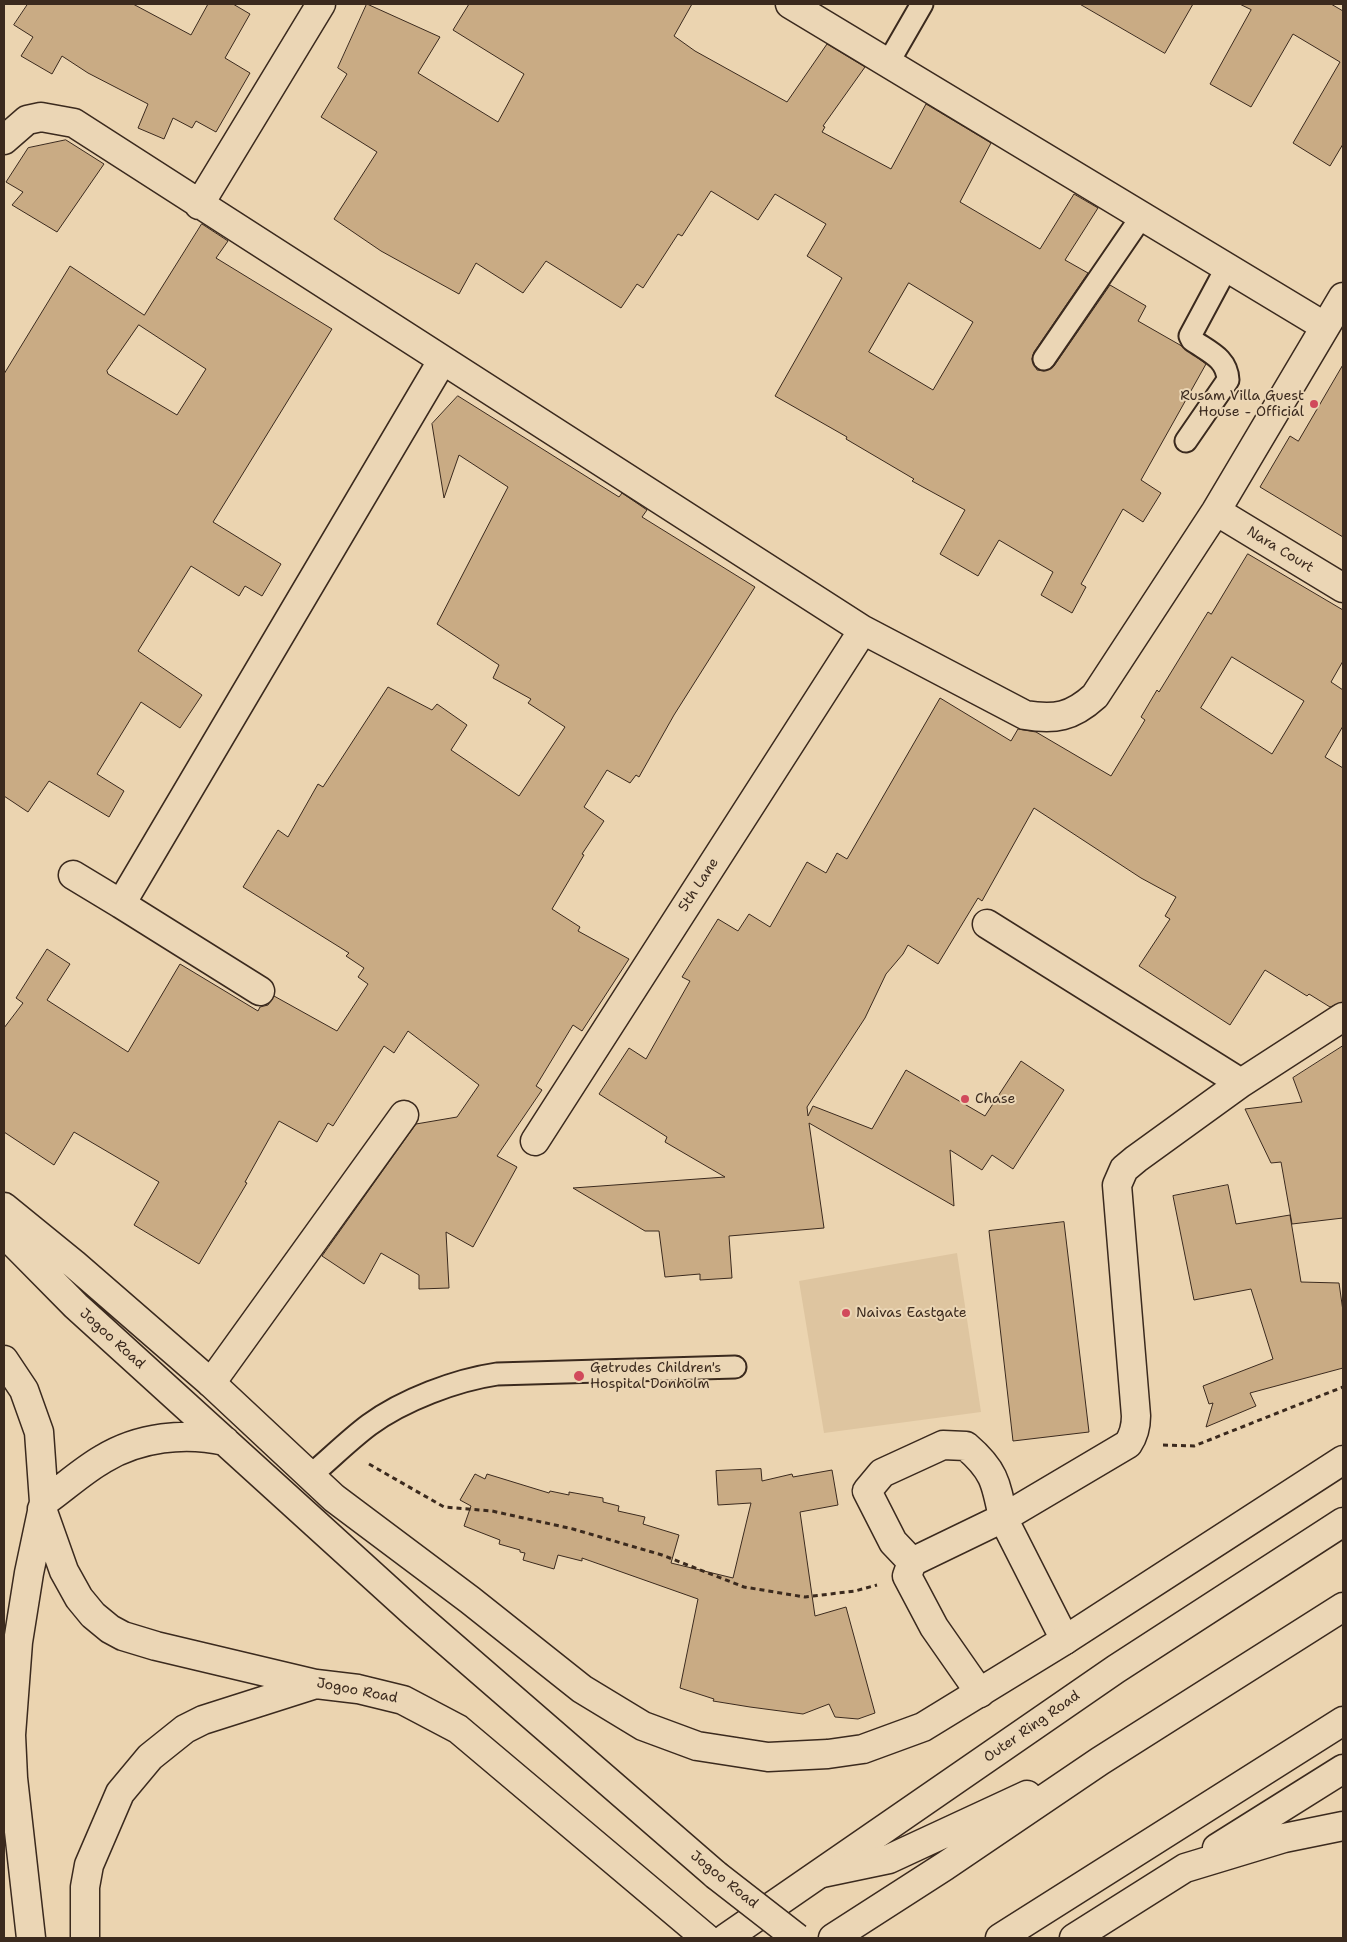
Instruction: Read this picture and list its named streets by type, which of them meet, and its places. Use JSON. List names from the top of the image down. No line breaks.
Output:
{"streets":{"main road":["Nara Court","5th Lane","Jogoo Road","Outer Ring Road"]},"places":["Rusam Villa Guest House - Official","Chase","Naivas Eastgate","Getrudes Children's Hospital Donholm"]}
